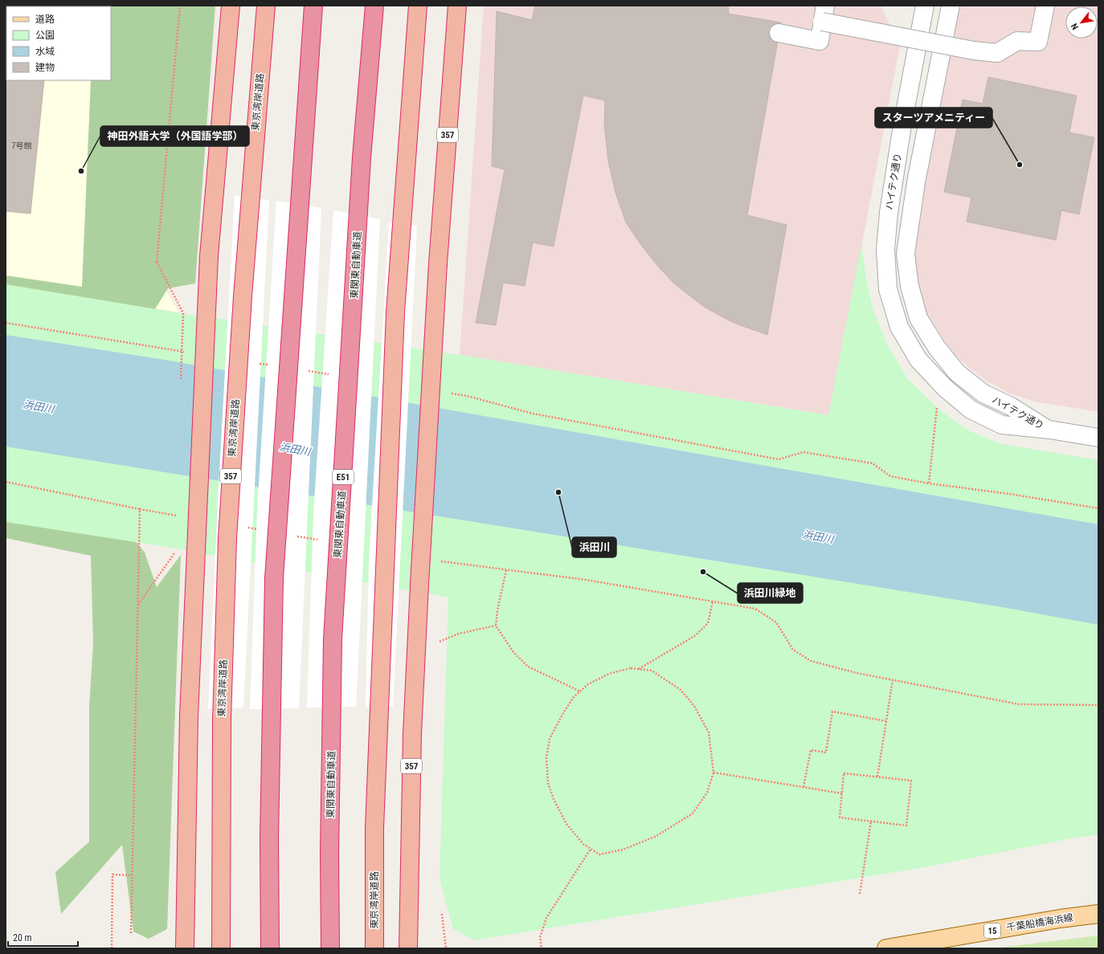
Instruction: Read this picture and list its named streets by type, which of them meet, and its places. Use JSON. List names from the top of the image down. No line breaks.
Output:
{"streets":{"highway":["東京湾岸道路","357","東関東自動車道","E51"],"main road":["千葉船橋海浜線","15"],"street":["ハイテク通り"]},"water":["浜田川"],"places":["スターツアメニティー","神田外語大学（外国語学部）","浜田川","浜田川緑地"],"house_numbers":["7号館"],"legend":["道路","公園","水域","建物"],"scale_bar":"20 m","north":"bottom left"}
